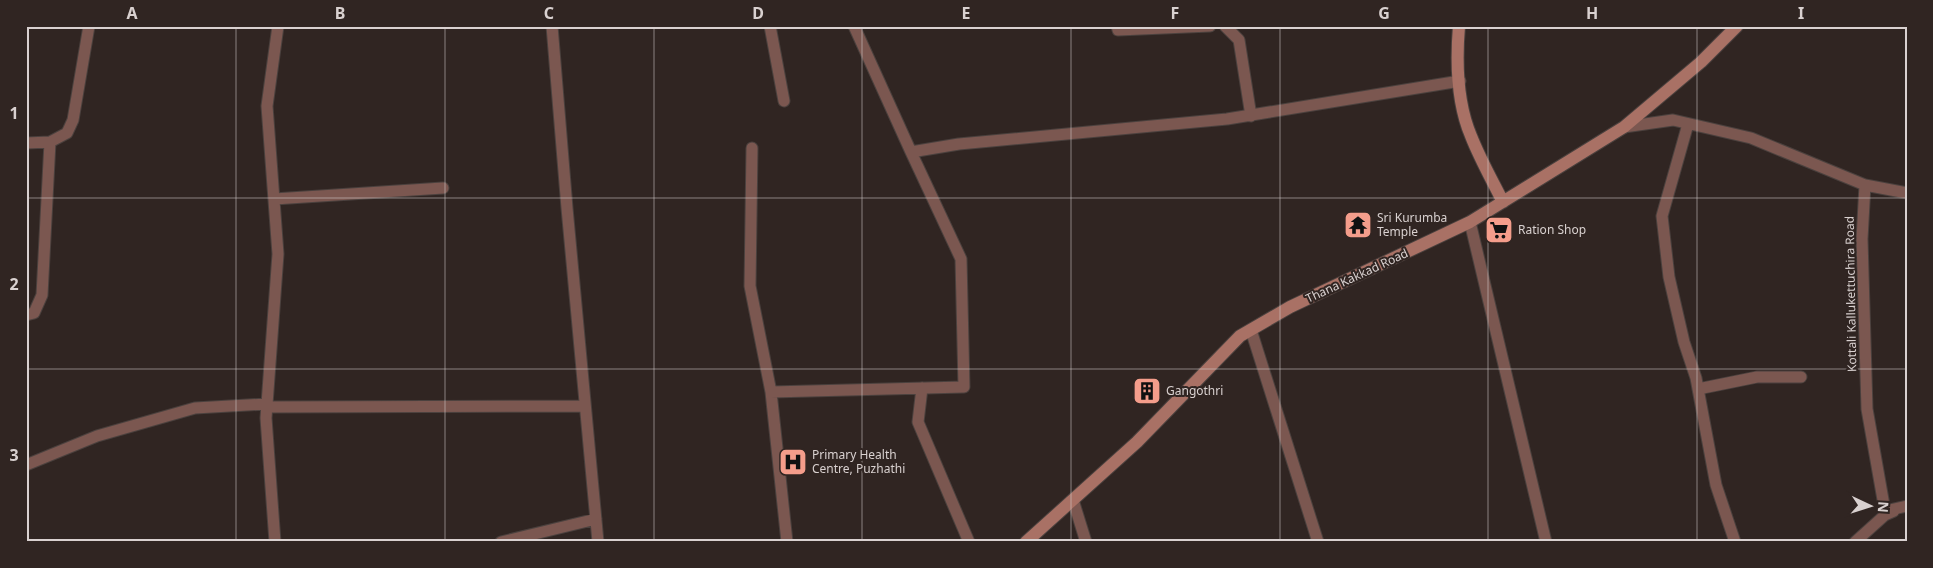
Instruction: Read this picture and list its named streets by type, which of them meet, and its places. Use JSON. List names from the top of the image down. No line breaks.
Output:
{"streets":{"main road":["Thana Kakkad Road"],"street":["Kottali Kallukettuchira Road"]},"places":{"temple":["Sri Kurumba Temple"],"supermarket":["Ration Shop"],"building":["Gangothri"],"hospital":["Primary Health Centre, Puzhathi"]},"north":"right","grid":{"columns":["A","B","C","D","E","F","G","H","I"],"rows":["1","2","3"]}}
